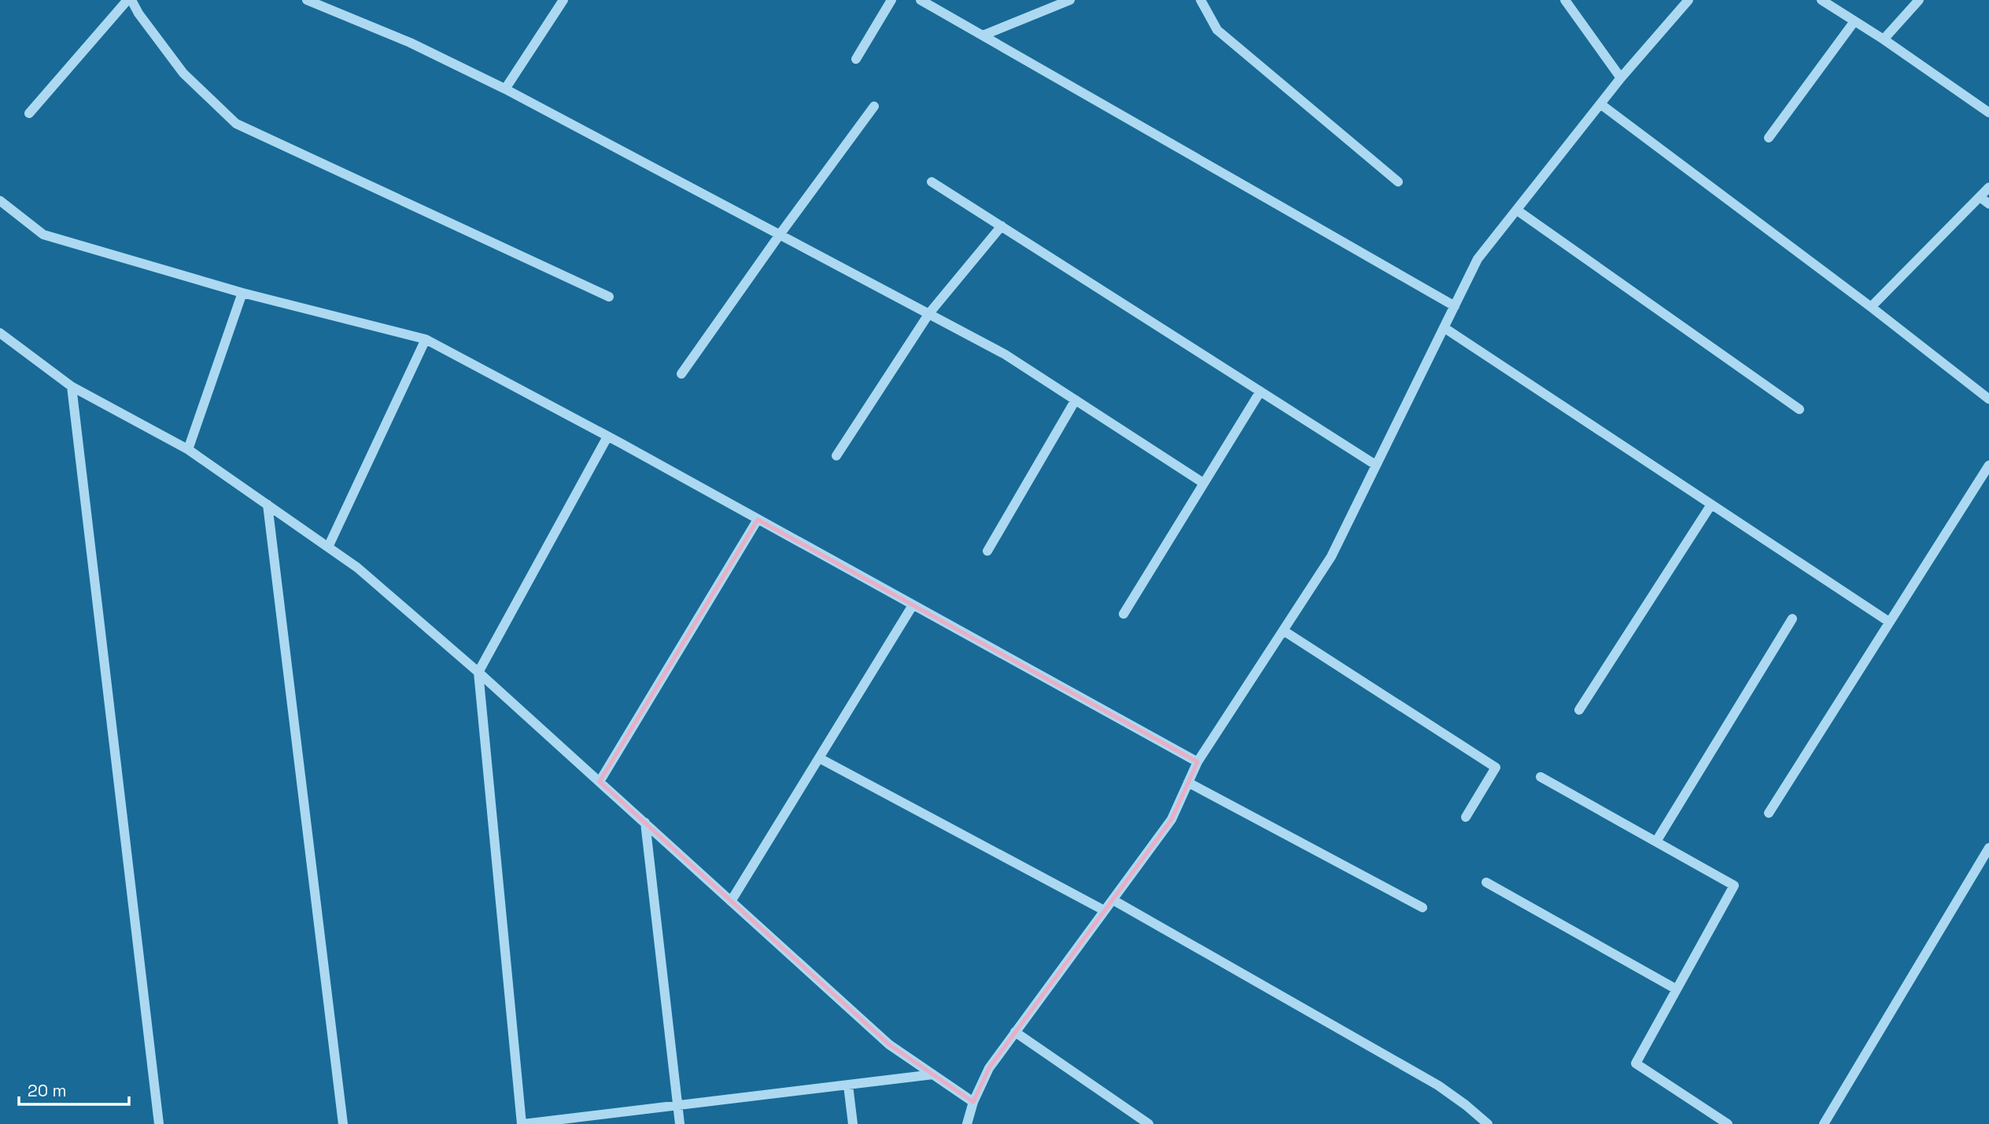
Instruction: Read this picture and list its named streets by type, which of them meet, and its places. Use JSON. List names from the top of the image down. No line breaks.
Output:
{"scale_bar":"20 m"}
